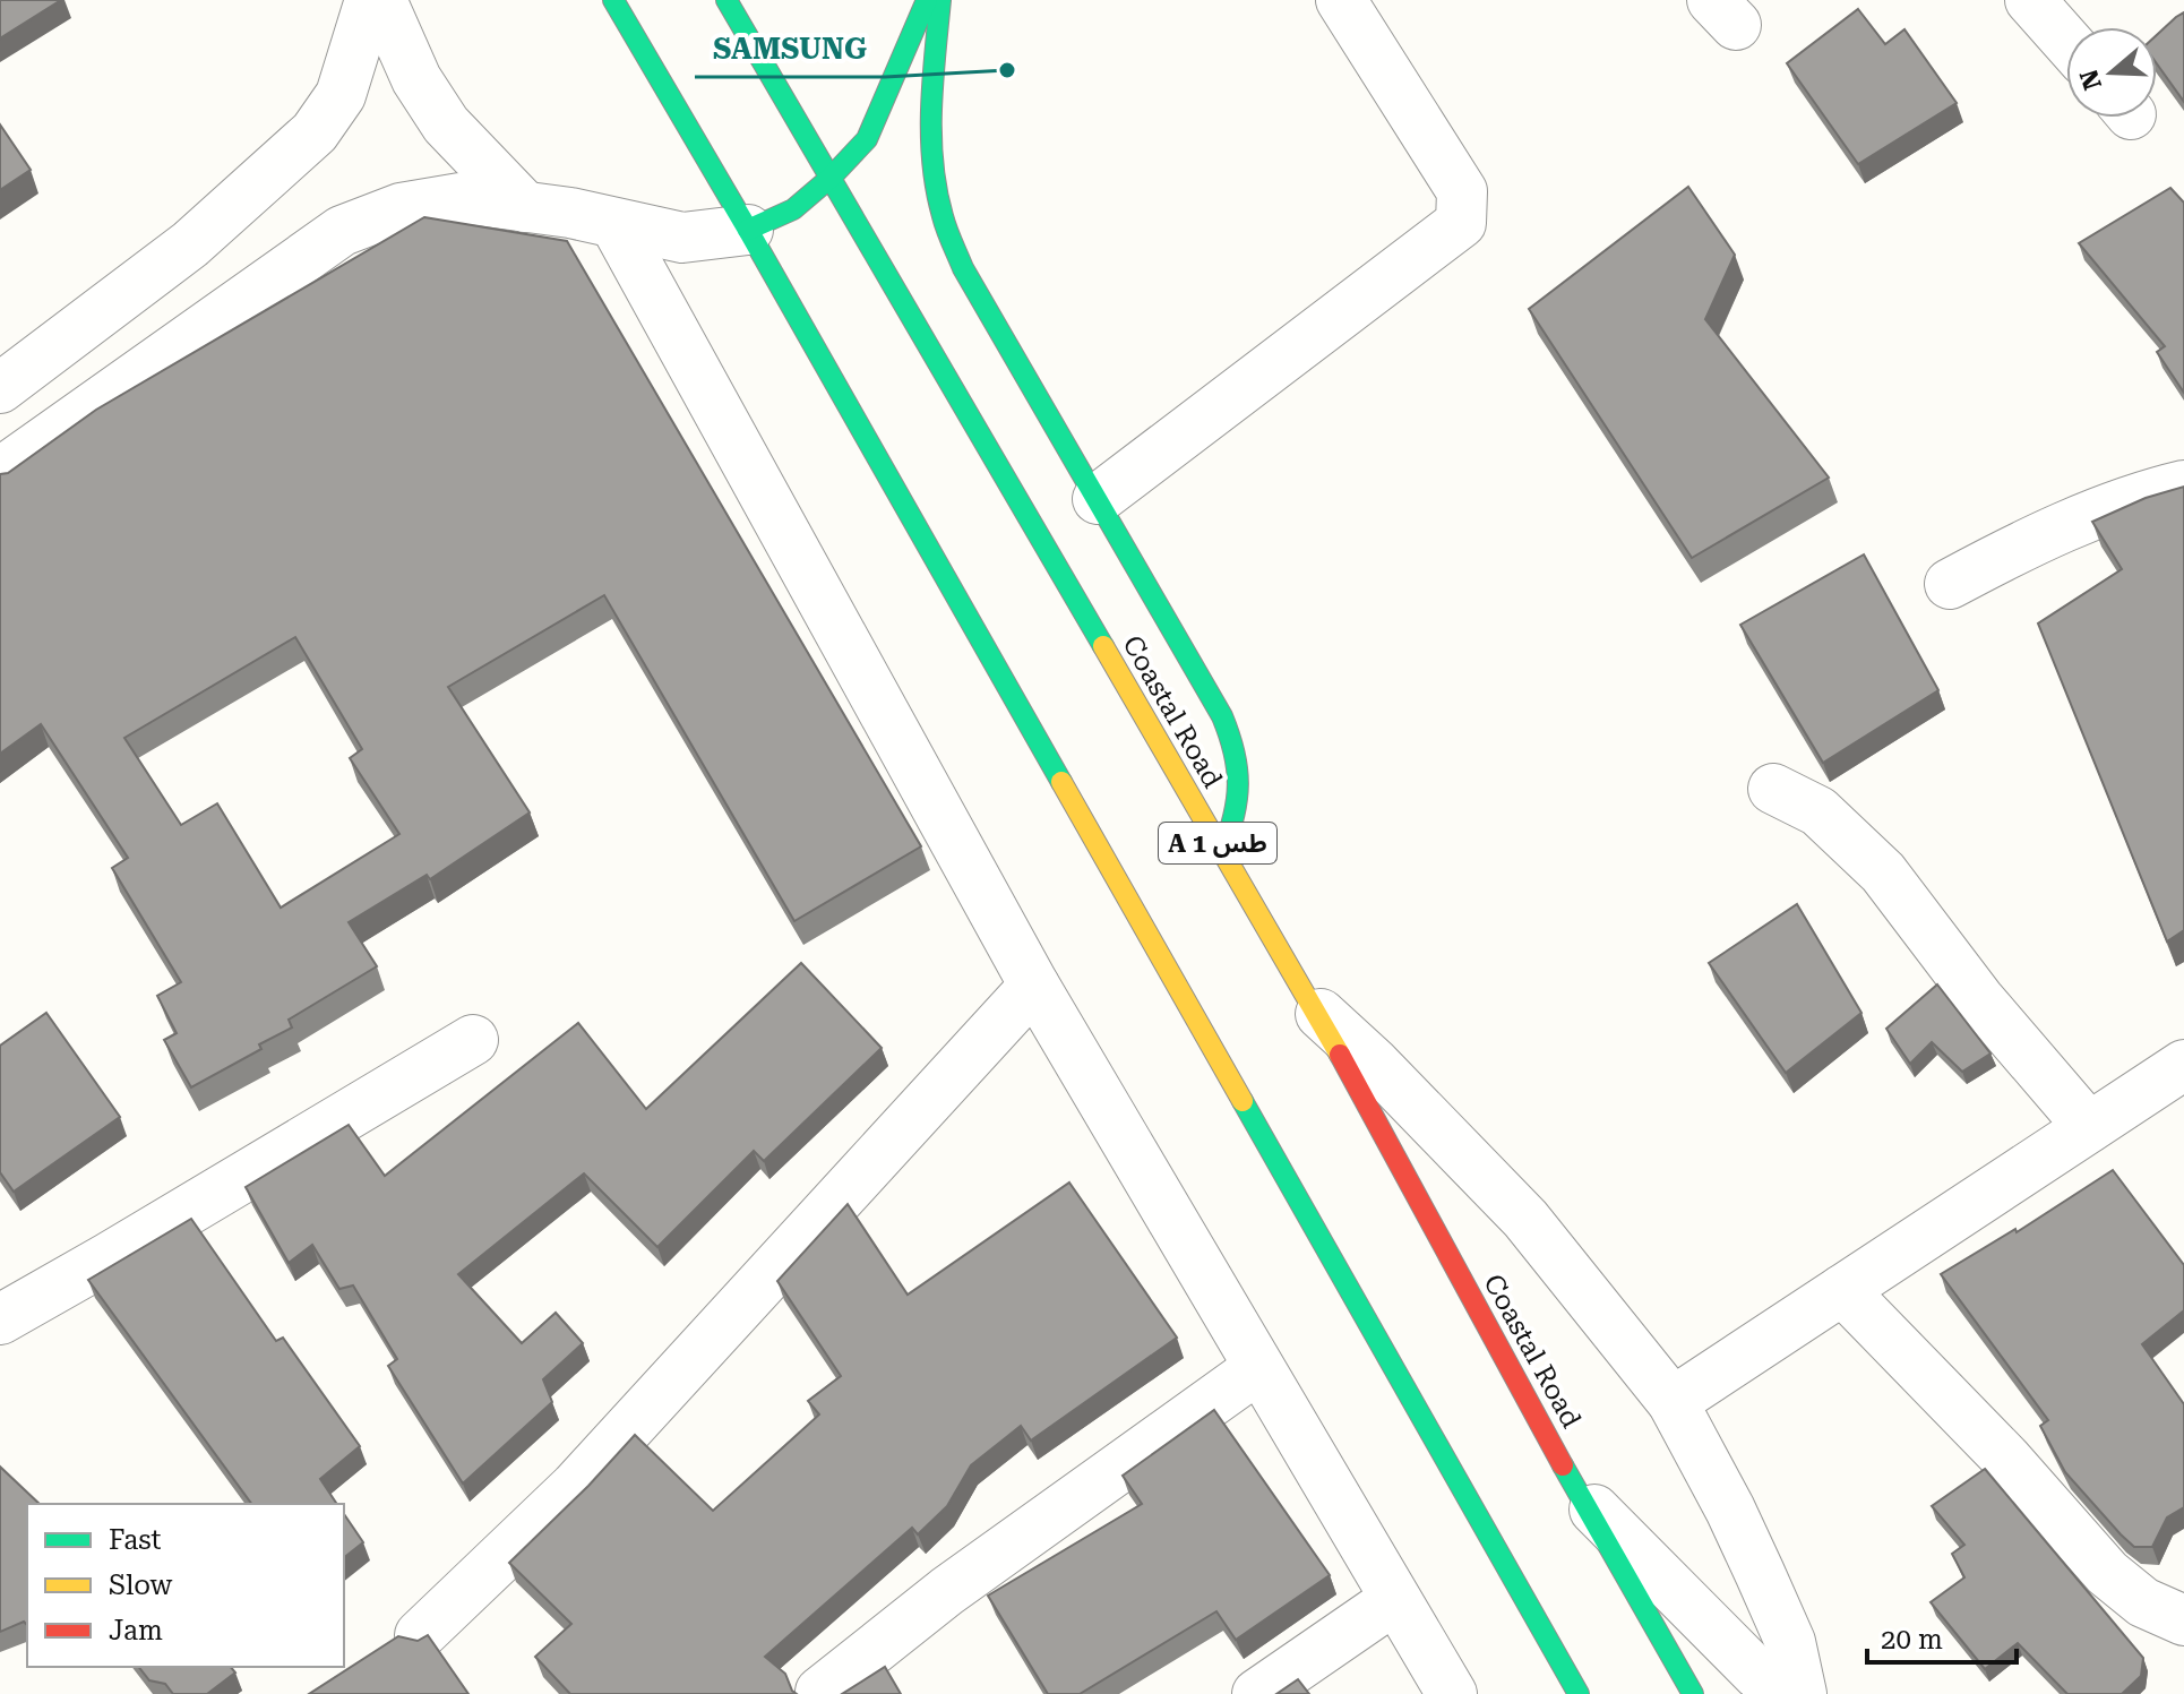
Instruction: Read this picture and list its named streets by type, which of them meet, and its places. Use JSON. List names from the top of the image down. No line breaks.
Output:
{"streets":{"main road":["Coastal Road","A 1 طس"]},"places":["SAMSUNG"],"legend":["Fast","Slow","Jam"],"scale_bar":"20 m","north":"left"}
